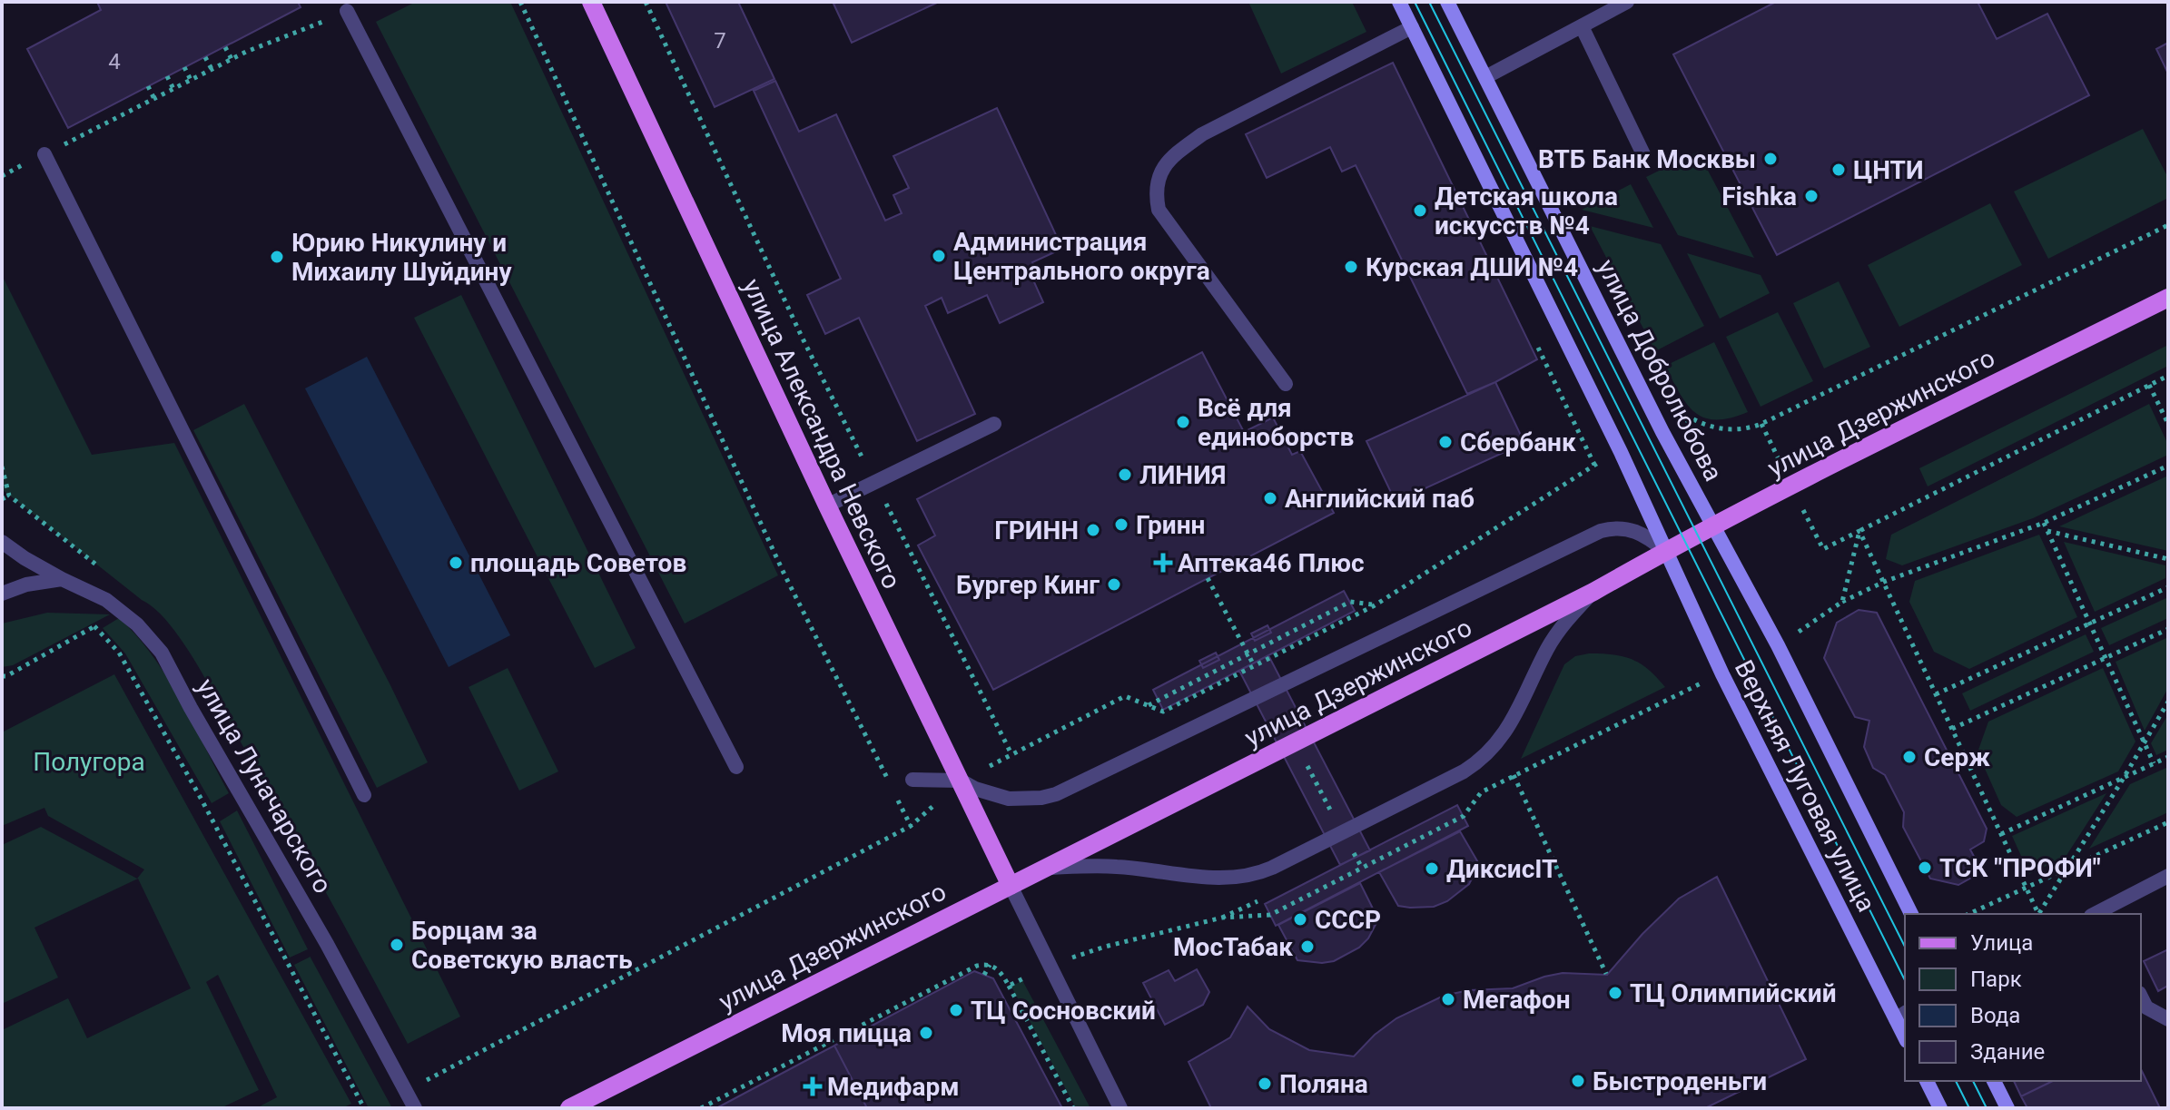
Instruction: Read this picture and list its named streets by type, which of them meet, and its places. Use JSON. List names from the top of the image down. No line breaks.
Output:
{"streets":{"main road":["улица Добролюбова","улица Дзержинского","улица Александра Невского","Верхняя Луговая улица"],"street":["улица Луначарского"]},"crossings":[["улица Добролюбова","улица Дзержинского"],["улица Добролюбова","Верхняя Луговая улица"],["улица Дзержинского","улица Александра Невского"],["улица Дзержинского","Верхняя Луговая улица"]],"parks":["Полугора"],"places":{"other":["ВТБ Банк Москвы","ЦНТИ","Fishka","Детская школа искусств №4","Администрация Центрального округа","Юрию Никулину и Михаилу Шуйдину","Курская ДШИ №4","Всё для единоборств","Сбербанк","ЛИНИЯ","Английский паб","Гринн","ГРИНН","площадь Советов","Бургер Кинг","Серж","ТСК \"ПРОФИ\"","ДиксисIT","СССР","Борцам за Советскую власть","МосТабак","ТЦ Олимпийский","Мегафон","ТЦ Сосновский","Моя пицца","Быстроденьги","Поляна"],"health":["Аптека46 Плюс","Медифарм"]},"house_numbers":["7","4"],"legend":["Улица","Парк","Вода","Здание"]}
